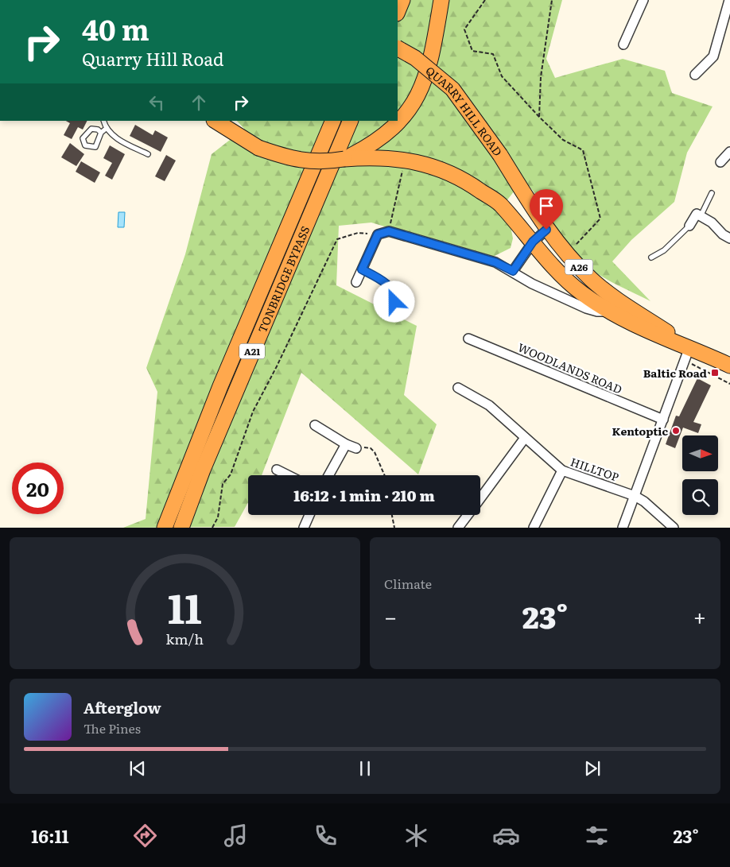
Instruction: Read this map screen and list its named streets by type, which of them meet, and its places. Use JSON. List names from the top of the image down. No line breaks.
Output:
{"streets":{"highway":["QUARRY HILL ROAD","A26","TONBRIDGE BYPASS","A21"],"street":["WOODLANDS ROAD","HILLTOP"]},"places":{"transit":["Baltic Road"],"other":["Kentoptic"]},"north":"right","page":{"turn":["40 m","Quarry Hill Road"],"limit":"20","trip":"16:12 · 1 min · 210 m","tile":"Climate","heat":["−","23°","+"],"song":["Afterglow","The Pines"],"tabs":["16:11","23°"],"gauge":["11","km/h"]}}
